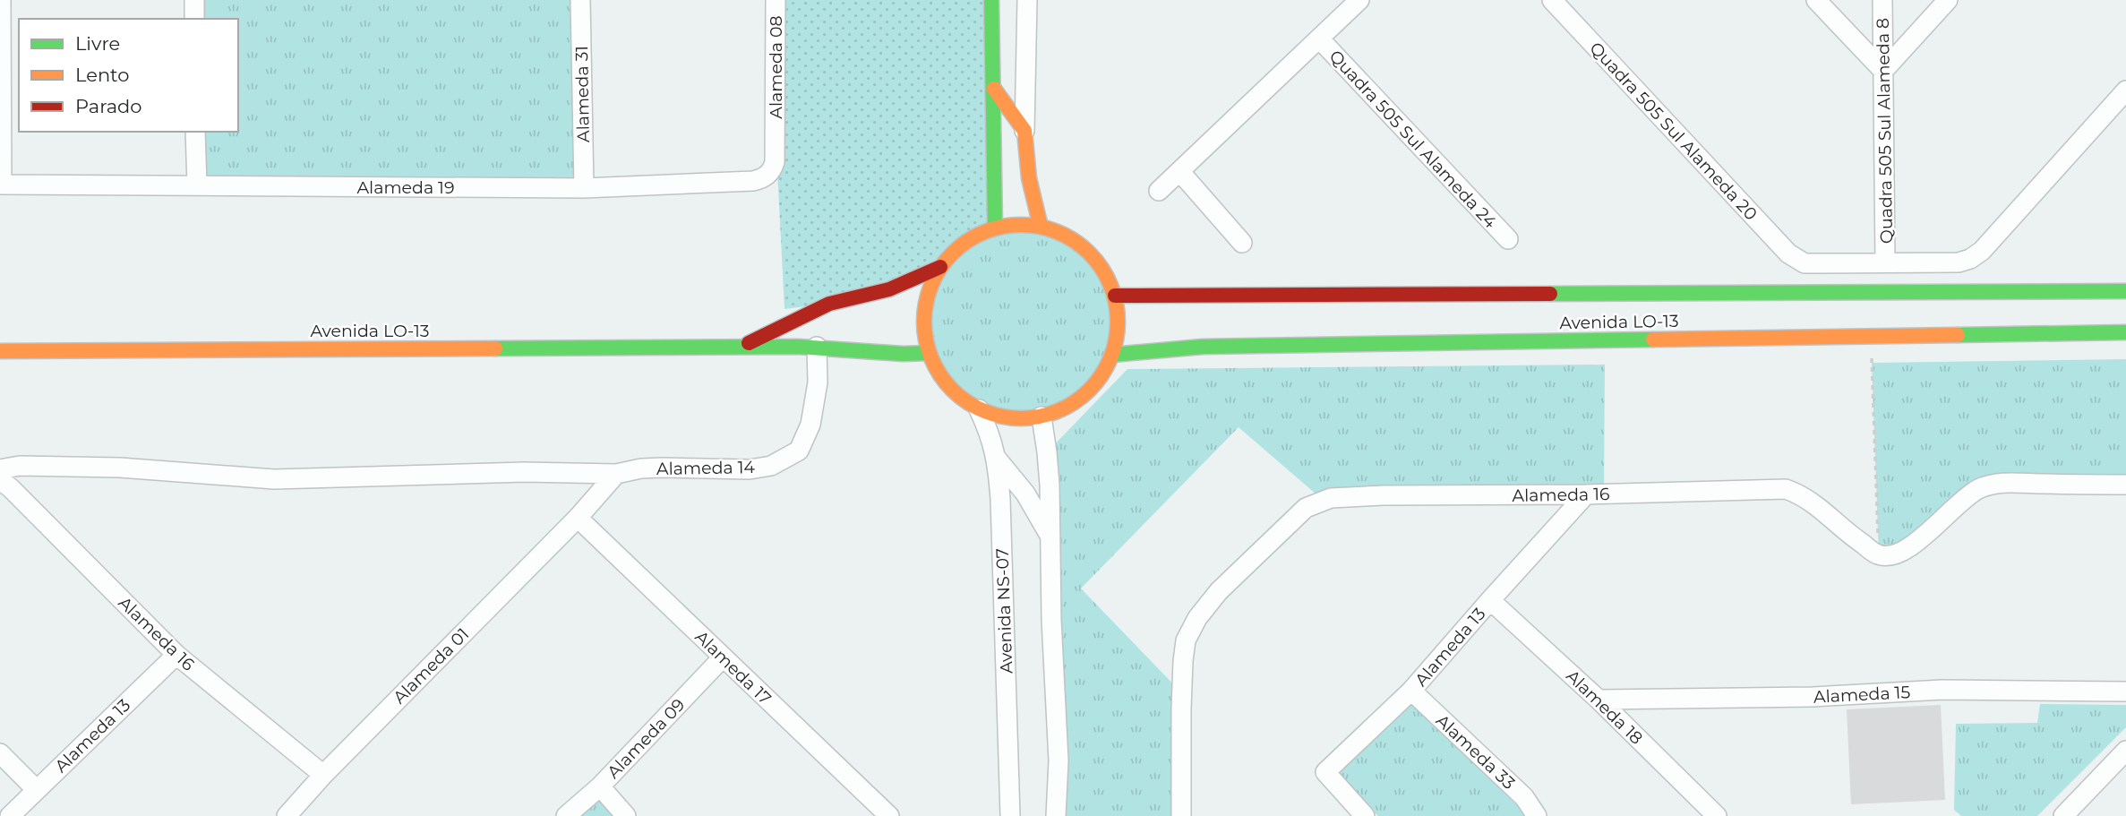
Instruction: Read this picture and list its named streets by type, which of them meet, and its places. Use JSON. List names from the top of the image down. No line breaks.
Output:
{"streets":{"street":["Alameda 08","Alameda 31","Quadra 505 Sul Alameda 20","Quadra 505 Sul Alameda 8","Quadra 505 Sul Alameda 24","Alameda 19","Avenida LO-13","Alameda 14","Alameda 16","Avenida NS-07","Alameda 13","Alameda 01","Alameda 17","Alameda 15","Alameda 18","Alameda 09","Alameda 33"]},"crossings":[["Alameda 08","Alameda 19"],["Alameda 31","Alameda 19"],["Quadra 505 Sul Alameda 20","Quadra 505 Sul Alameda 8"],["Avenida LO-13","Alameda 14"],["Avenida LO-13","Avenida NS-07"],["Alameda 14","Alameda 01"],["Alameda 16","Alameda 13"],["Alameda 16","Alameda 01"],["Alameda 13","Alameda 18"],["Alameda 13","Alameda 33"],["Alameda 01","Alameda 17"],["Alameda 17","Alameda 09"],["Alameda 15","Alameda 18"]],"legend":["Livre","Lento","Parado"]}
